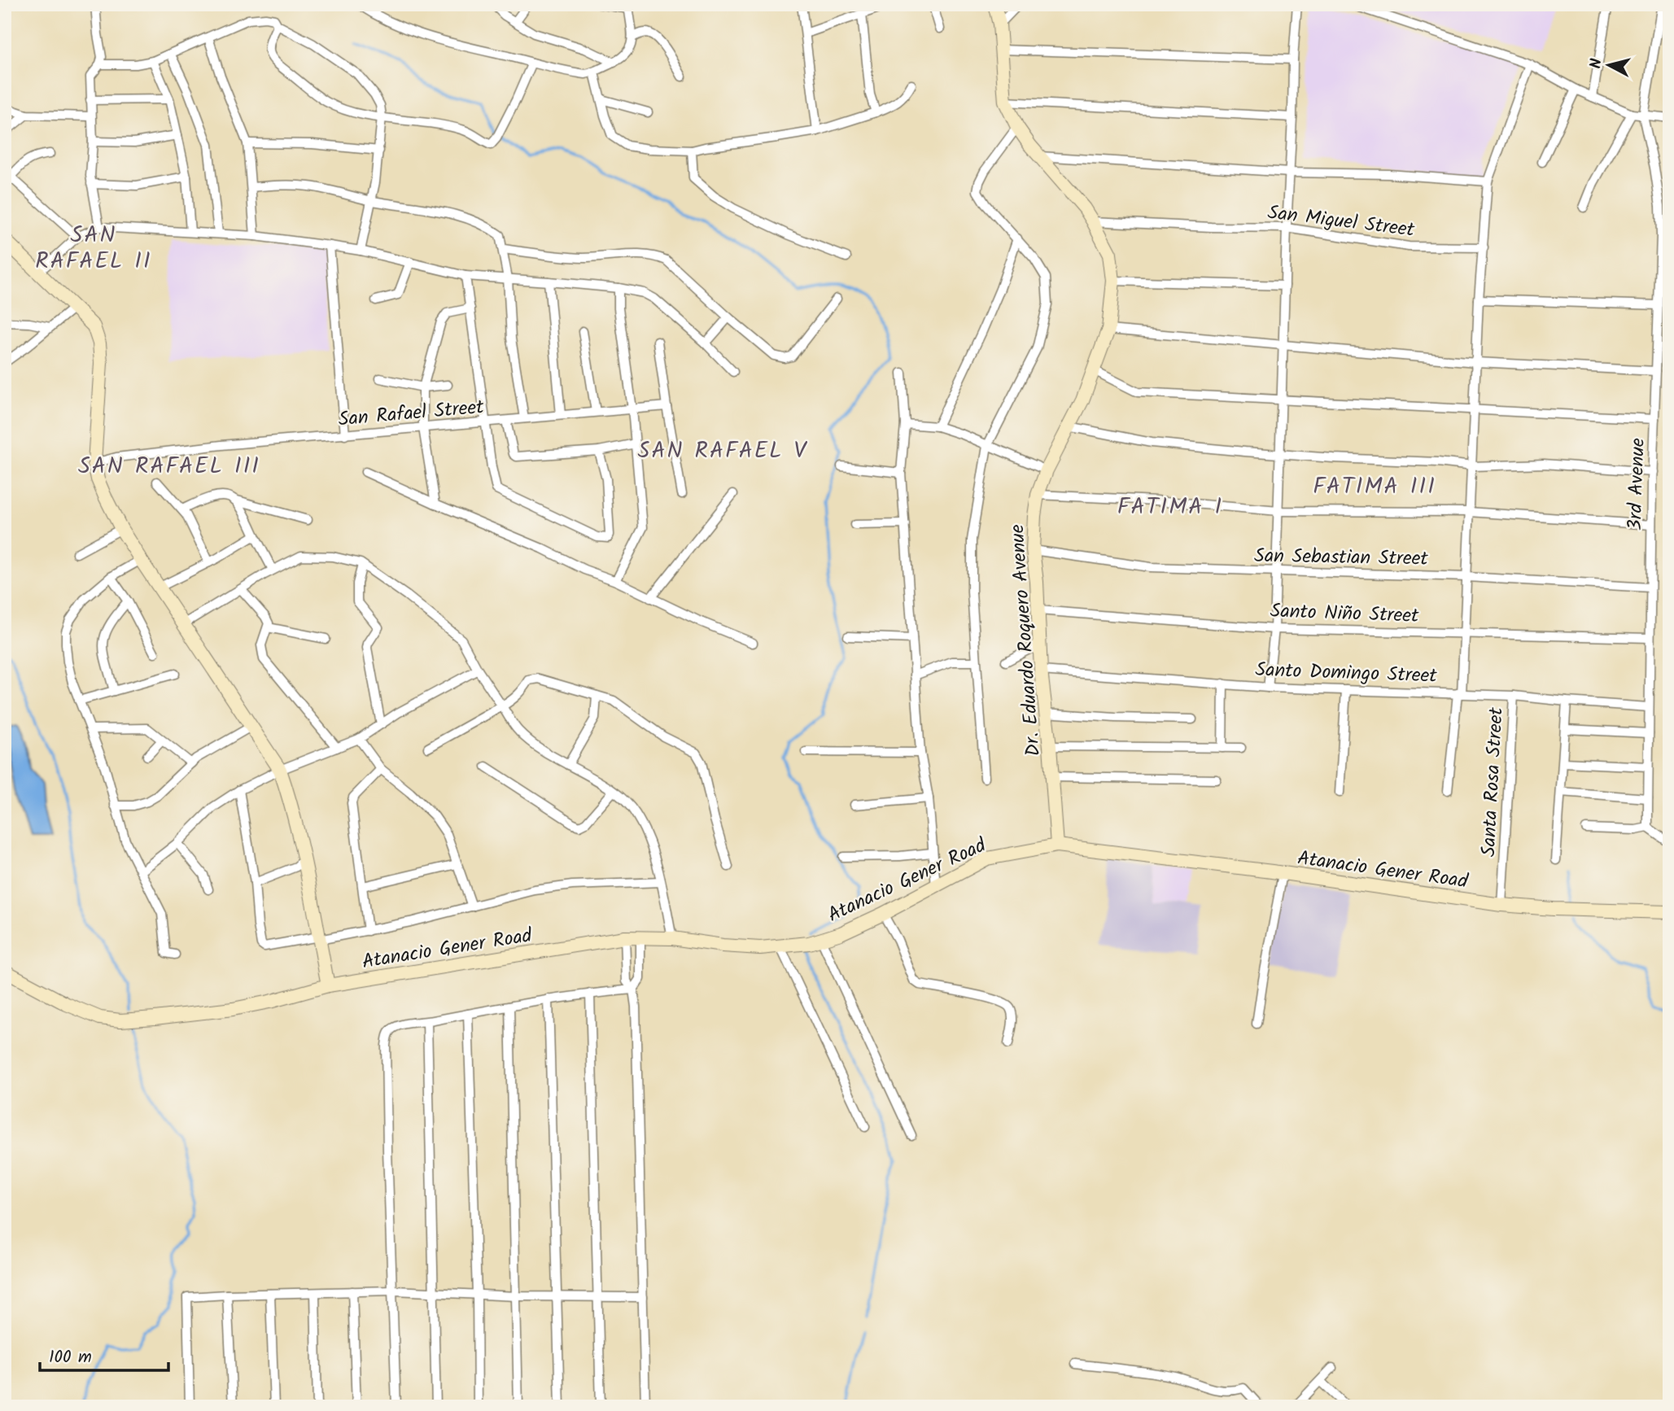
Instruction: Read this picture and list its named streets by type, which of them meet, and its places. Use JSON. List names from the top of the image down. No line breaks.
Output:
{"streets":{"main road":["Dr. Eduardo Roquero Avenue","Atanacio Gener Road"],"street":["San Miguel Street","San Rafael Street","3rd Avenue","San Sebastian Street","Santo Niño Street","Santo Domingo Street","Santa Rosa Street"]},"crossings":[["San Miguel Street","Dr. Eduardo Roquero Avenue"],["3rd Avenue","San Sebastian Street"],["3rd Avenue","Santo Niño Street"],["3rd Avenue","Santo Domingo Street"],["San Sebastian Street","Dr. Eduardo Roquero Avenue"],["Santo Niño Street","Dr. Eduardo Roquero Avenue"],["Dr. Eduardo Roquero Avenue","Santo Domingo Street"],["Dr. Eduardo Roquero Avenue","Atanacio Gener Road"],["Santo Domingo Street","Santa Rosa Street"],["Santa Rosa Street","Atanacio Gener Road"]],"districts":["SAN RAFAEL II","SAN RAFAEL V","SAN RAFAEL III","FATIMA III","FATIMA I"],"scale_bar":"100 m","north":"left"}
